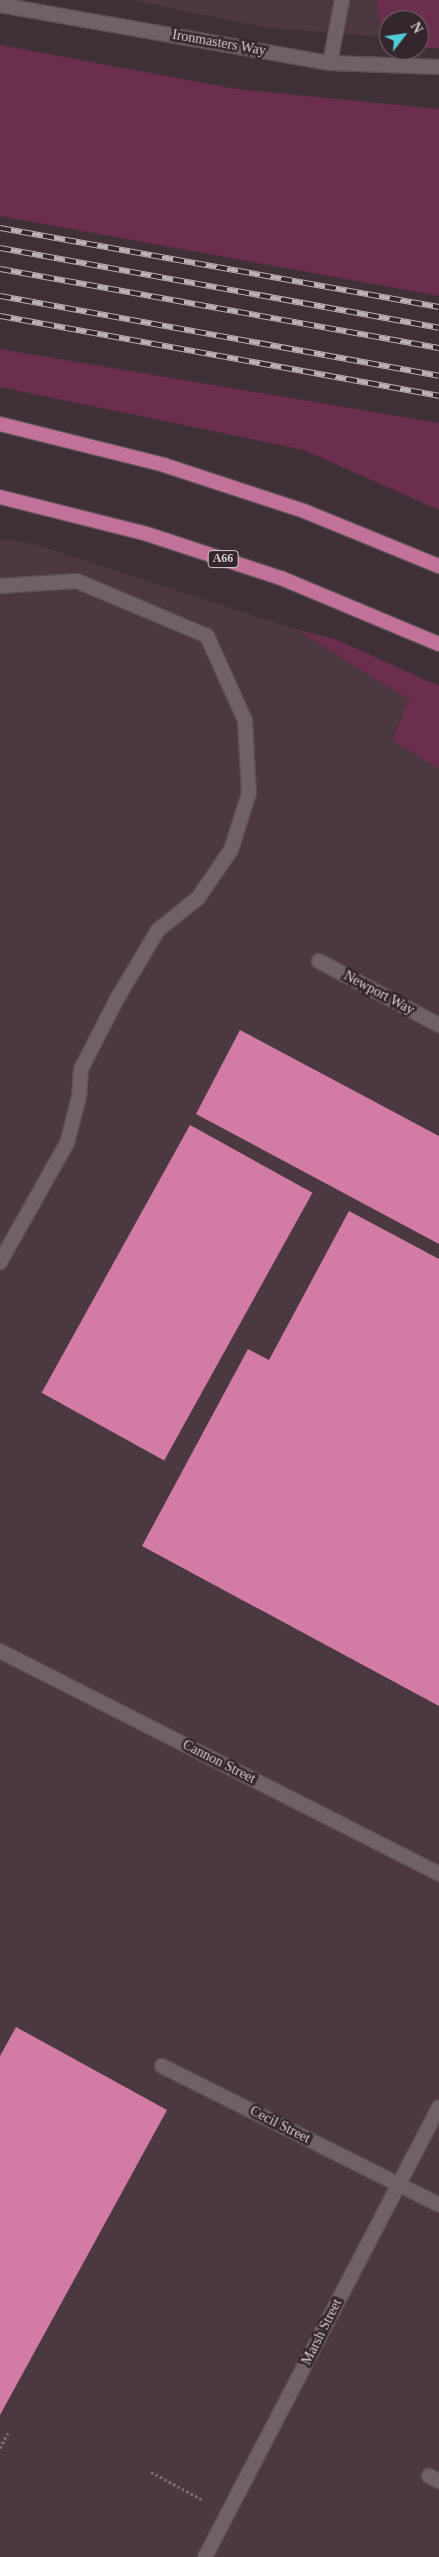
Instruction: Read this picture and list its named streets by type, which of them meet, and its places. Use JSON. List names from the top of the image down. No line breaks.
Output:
{"streets":{"highway":["A66"],"street":["Ironmasters Way","Newport Way","Cannon Street","Cecil Street","Marsh Street"]},"crossings":[["Cecil Street","Marsh Street"]],"north":"top right"}
